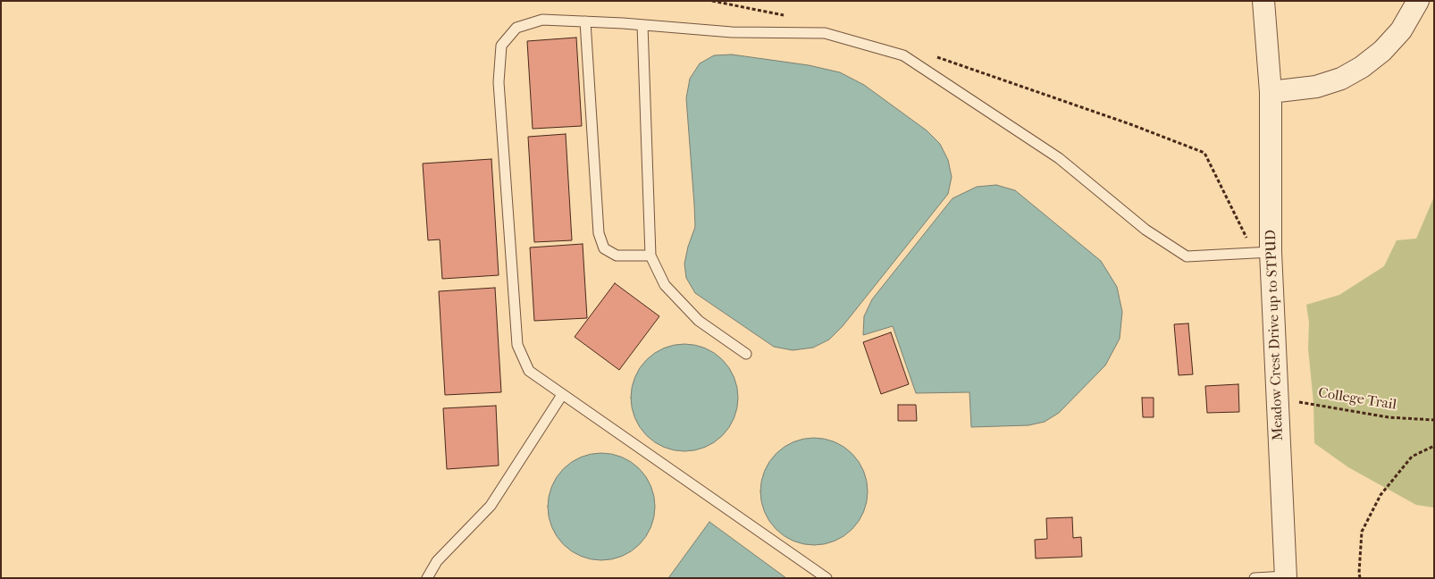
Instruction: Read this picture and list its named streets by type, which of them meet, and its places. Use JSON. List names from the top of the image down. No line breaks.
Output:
{"streets":{"street":["Meadow Crest Drive up to STPUD"],"path":["College Trail"]},"crossings":[["Meadow Crest Drive up to STPUD","College Trail"]]}
